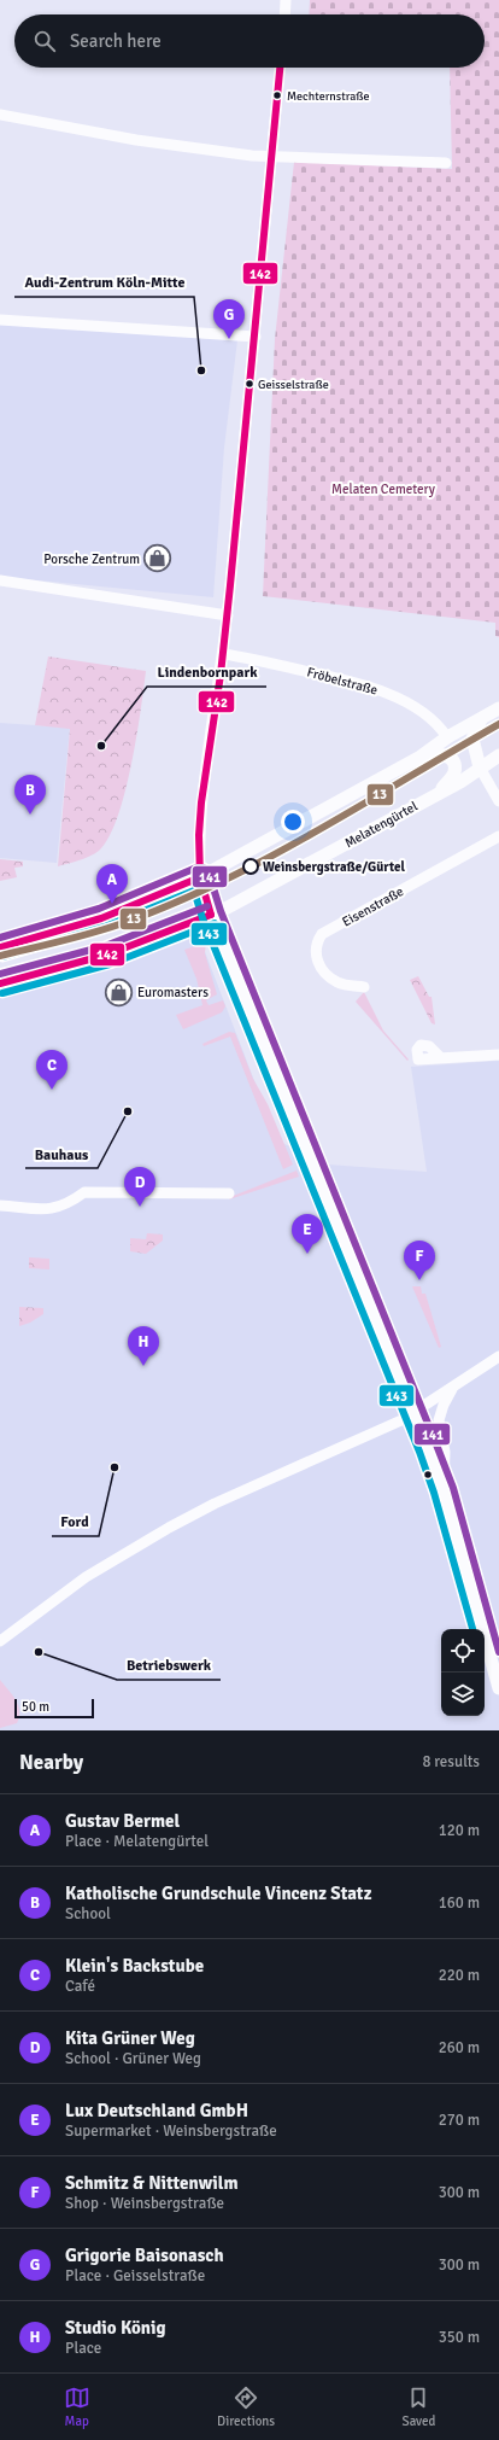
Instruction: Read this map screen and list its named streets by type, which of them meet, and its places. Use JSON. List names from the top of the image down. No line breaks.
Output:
{"streets":{"main road":["Melatengürtel"],"street":["Fröbelstraße","Eisenstraße"]},"crossings":[["Fröbelstraße","Melatengürtel"]],"parks":["Melaten Cemetery"],"places":{"other":["Mechternstraße","Audi-Zentrum Köln-Mitte","Geisselstraße","Lindenbornpark","Weinsbergstraße/Gürtel","Bauhaus","Ford","Betriebswerk"],"shop":["Porsche Zentrum","Euromasters"]},"lines":["transit line 142","transit line 13","transit line 141","transit line 143"],"scale_bar":"50 m","page":{"search":"Search here","pins":["G","B","A","C","D","E","F","H"],"scale":"50 m","heading":["Nearby","8 results"],"list":[{"mark":"A","name":"Gustav Bermel","note":"Place · Melatengürtel","value":"120 m"},{"mark":"B","name":"Katholische Grundschule Vincenz Statz","note":"School","value":"160 m"},{"mark":"C","name":"Klein's Backstube","note":"Café","value":"220 m"},{"mark":"D","name":"Kita Grüner Weg","note":"School · Grüner Weg","value":"260 m"},{"mark":"E","name":"Lux Deutschland GmbH","note":"Supermarket · Weinsbergstraße","value":"270 m"},{"mark":"F","name":"Schmitz & Nittenwilm","note":"Shop · Weinsbergstraße","value":"300 m"},{"mark":"G","name":"Grigorie Baisonasch","note":"Place · Geisselstraße","value":"300 m"},{"mark":"H","name":"Studio König","note":"Place","value":"350 m"}],"nav":["Map","Directions","Saved"]}}
